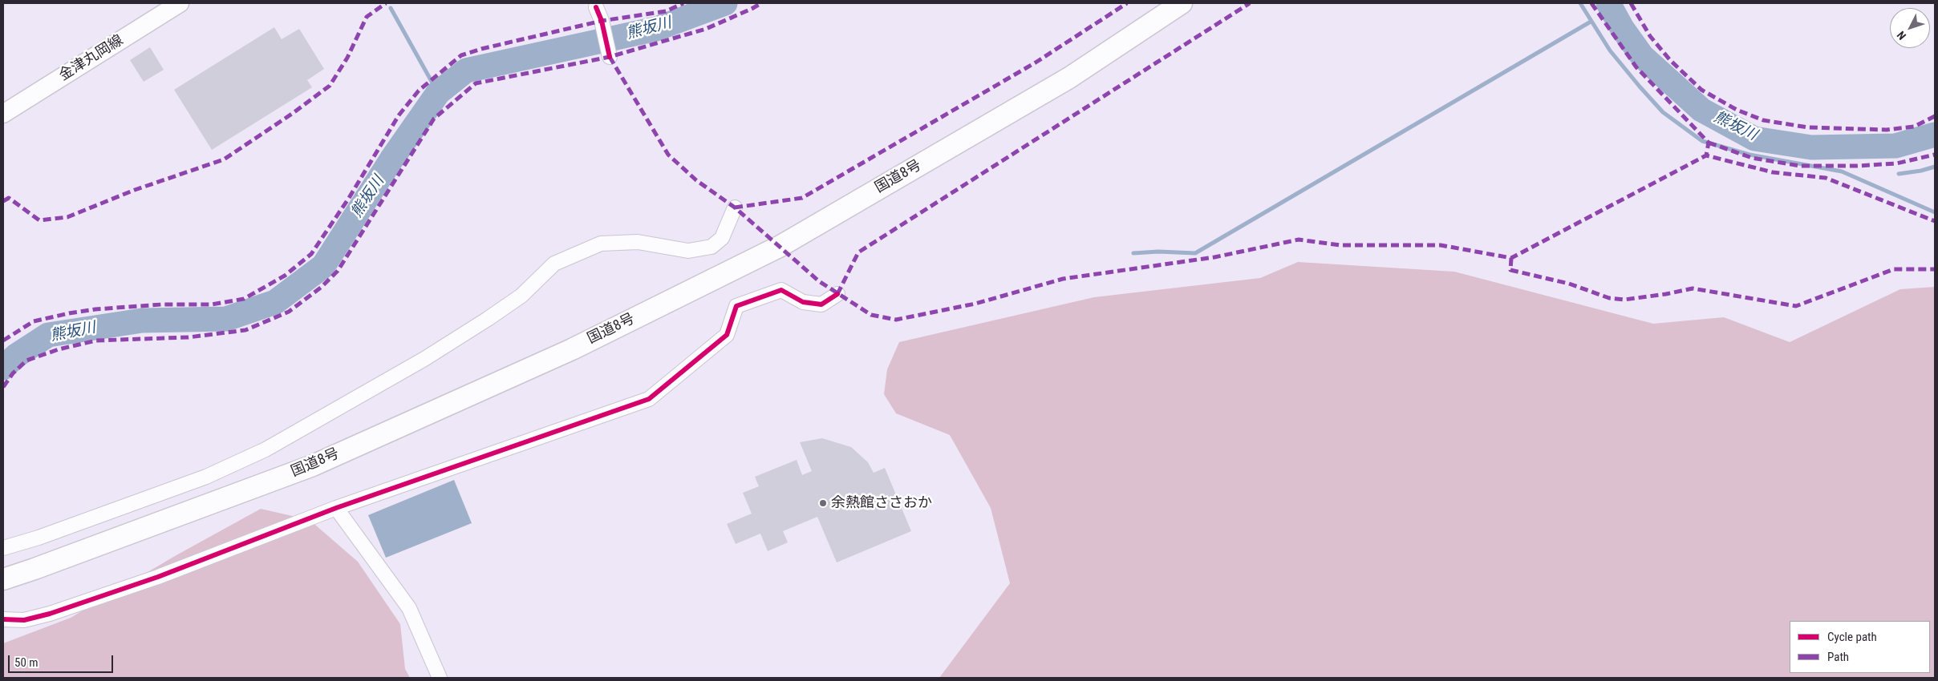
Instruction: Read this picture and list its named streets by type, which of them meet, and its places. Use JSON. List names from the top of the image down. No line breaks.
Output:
{"streets":{"highway":["国道8号"],"main road":["金津丸岡線"]},"water":["熊坂川"],"places":["余熱館ささおか"],"legend":["Cycle path","Path"],"scale_bar":"50 m","north":"bottom left"}
